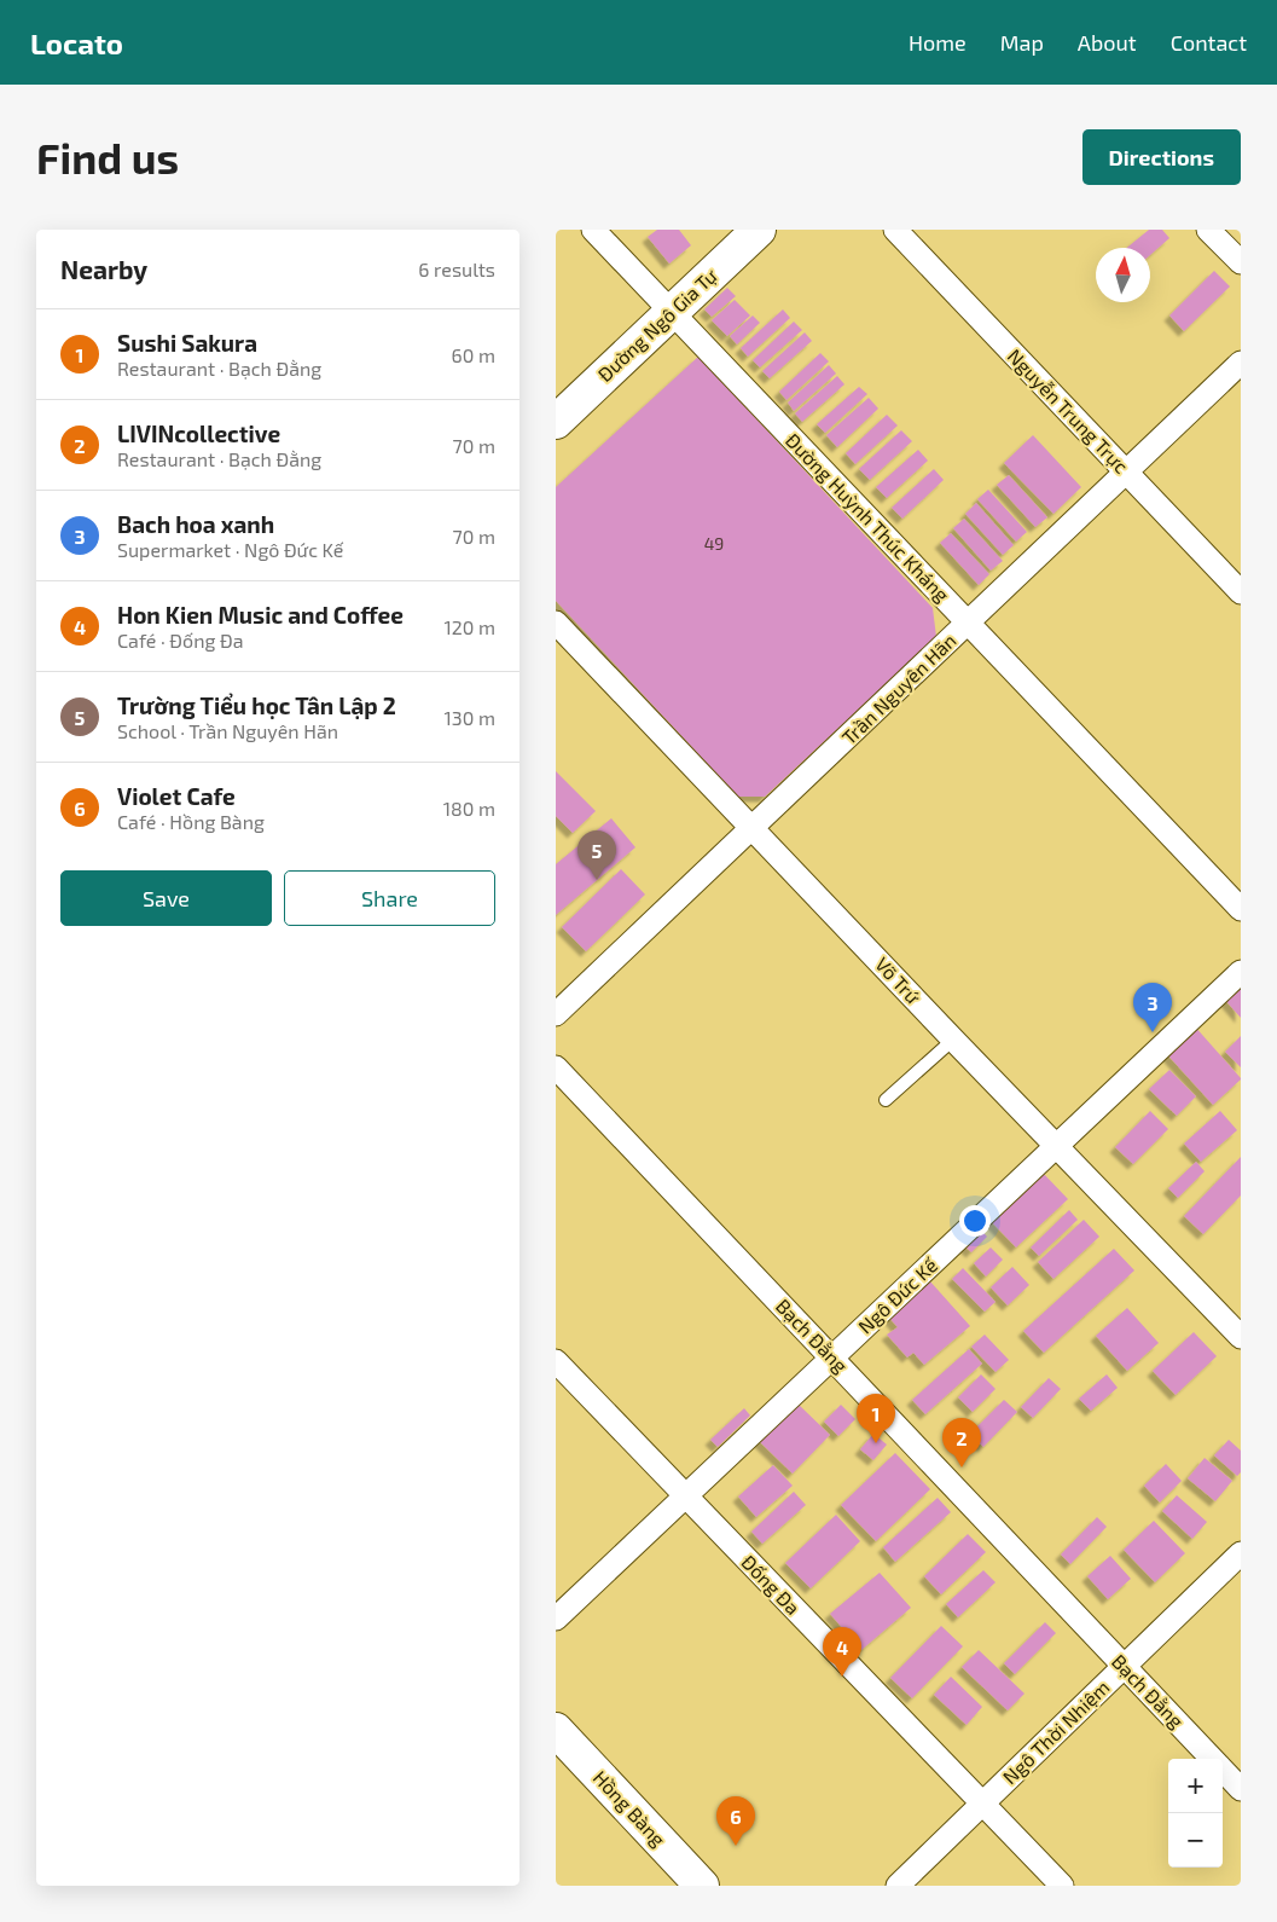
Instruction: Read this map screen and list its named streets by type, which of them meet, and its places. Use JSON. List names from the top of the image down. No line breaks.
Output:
{"streets":{"street":["Đường Ngô Gia Tự","Nguyễn Trung Trực","Đường Huỳnh Thúc Kháng","Trần Nguyên Hãn","Võ Trứ","Ngô Đức Kế","Bạch Đằng","Đống Đa","Ngô Thời Nhiệm","Hồng Bàng"]},"crossings":[["Đường Ngô Gia Tự","Đường Huỳnh Thúc Kháng"],["Nguyễn Trung Trực","Trần Nguyên Hãn"],["Đường Huỳnh Thúc Kháng","Trần Nguyên Hãn"],["Trần Nguyên Hãn","Võ Trứ"],["Võ Trứ","Ngô Đức Kế"],["Ngô Đức Kế","Bạch Đằng"],["Ngô Đức Kế","Đống Đa"],["Bạch Đằng","Ngô Thời Nhiệm"],["Đống Đa","Ngô Thời Nhiệm"]],"house_numbers":["49"],"north":"top","page":{"header":"Locato","nav":["Home","Map","About","Contact"],"buttons":["Directions",["Save","Share"]],"title":"Find us","heading":["Nearby","6 results"],"list":[{"mark":"1","name":"Sushi Sakura","note":"Restaurant · Bạch Đằng","value":"60 m"},{"mark":"2","name":"LIVINcollective","note":"Restaurant · Bạch Đằng","value":"70 m"},{"mark":"3","name":"Bach hoa xanh","note":"Supermarket · Ngô Đức Kế","value":"70 m"},{"mark":"4","name":"Hon Kien Music and Coffee","note":"Café · Đống Đa","value":"120 m"},{"mark":"5","name":"Trường Tiểu học Tân Lập 2","note":"School · Trần Nguyên Hãn","value":"130 m"},{"mark":"6","name":"Violet Cafe","note":"Café · Hồng Bàng","value":"180 m"}],"pins":["5","3","1","2","4","6"],"map_buttons":["+","−"]}}
